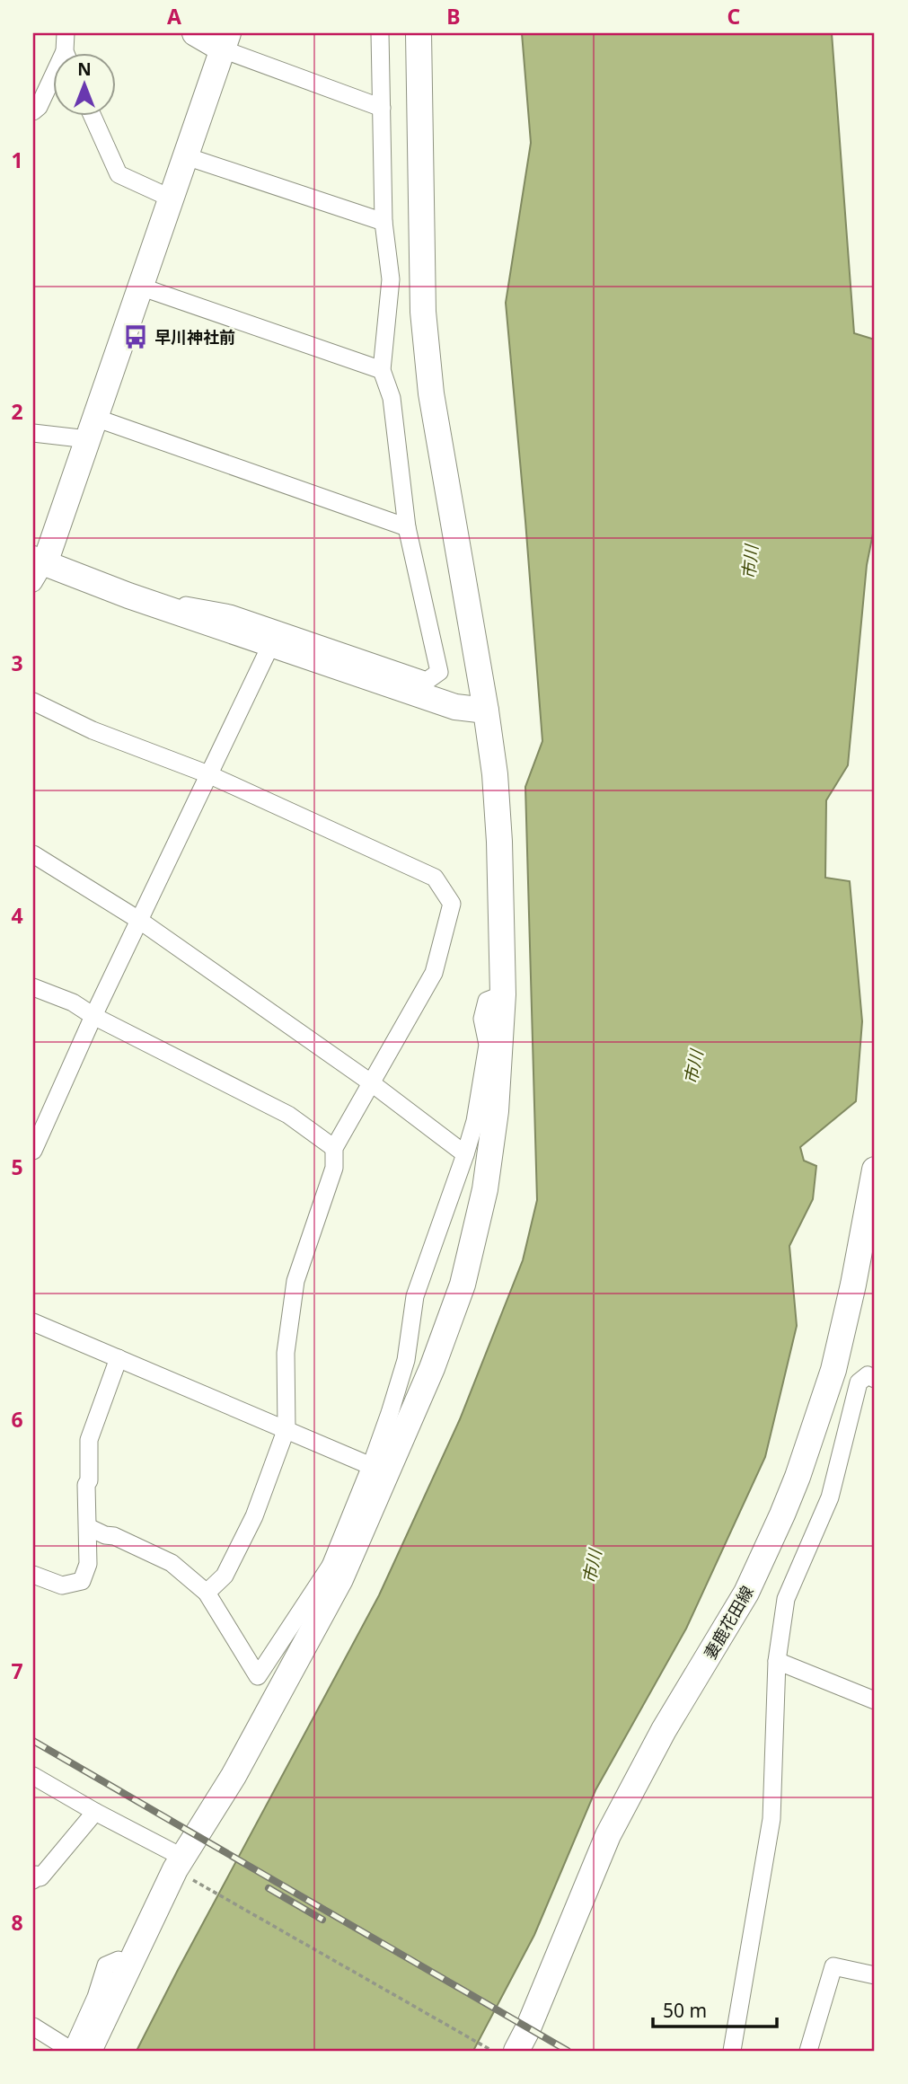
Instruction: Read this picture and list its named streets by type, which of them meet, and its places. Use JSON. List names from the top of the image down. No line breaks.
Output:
{"streets":{"street":["妻鹿花田線"]},"water":["市川"],"places":{"bus stop":["早川神社前"]},"scale_bar":"50 m","north":"top","grid":{"columns":["A","B","C"],"rows":["1","2","3","4","5","6","7","8"]}}
